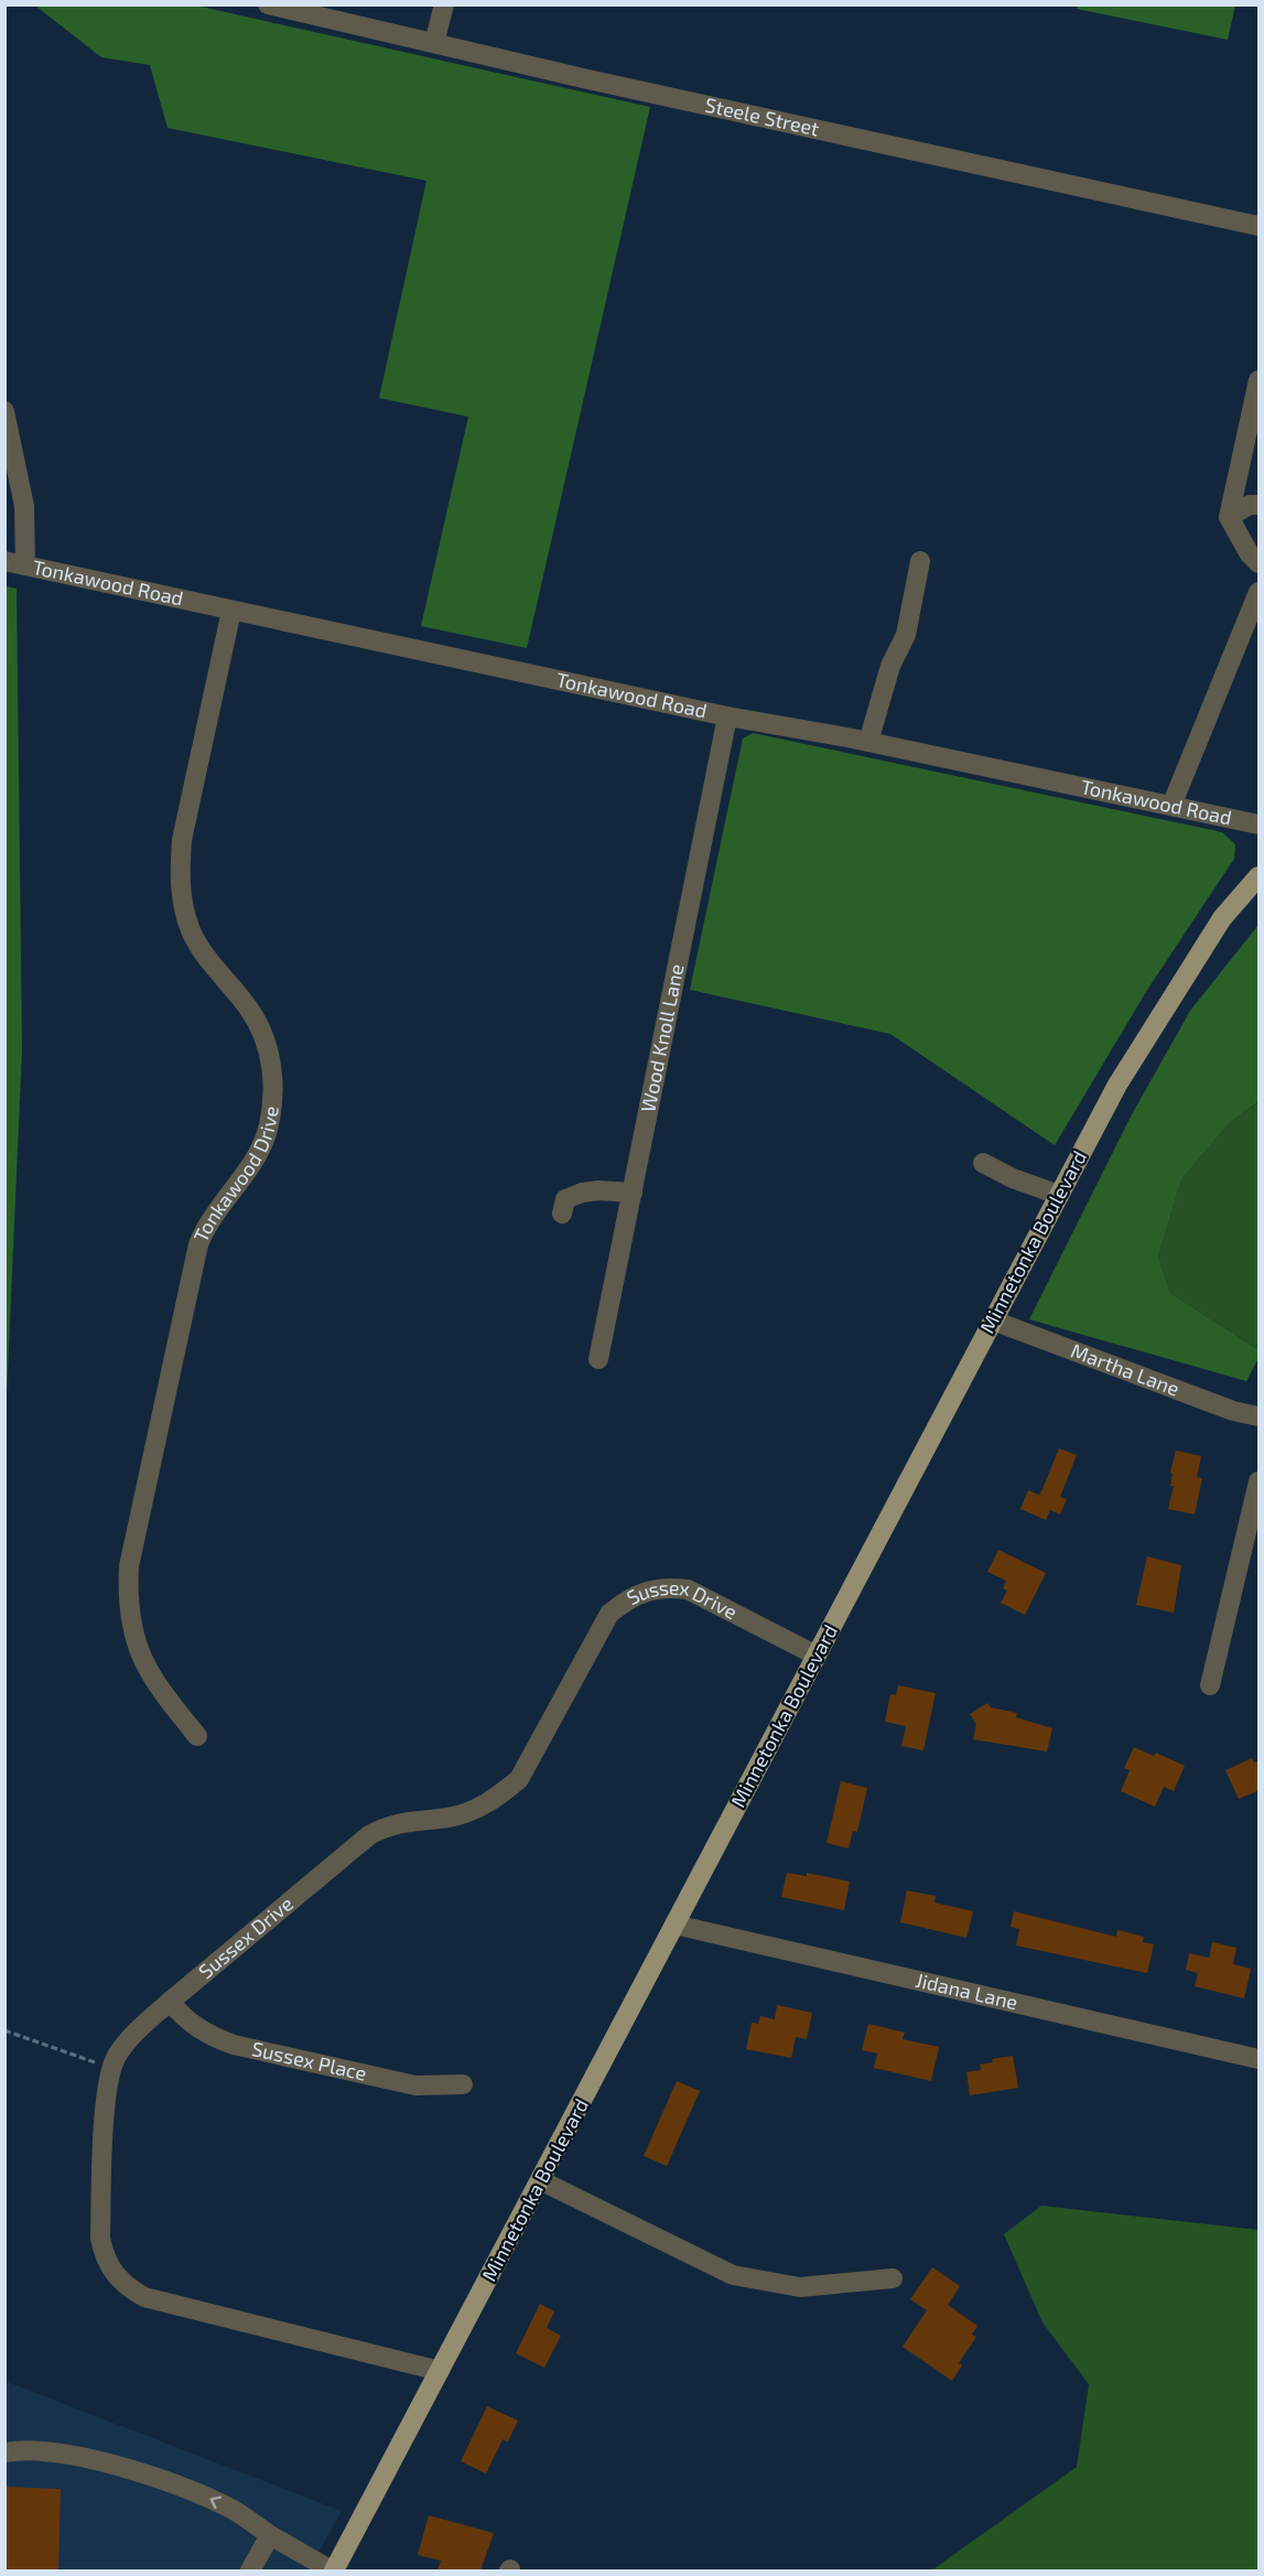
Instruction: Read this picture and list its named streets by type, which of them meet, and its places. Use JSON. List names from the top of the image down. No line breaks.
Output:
{"streets":{"main road":["Minnetonka Boulevard"],"street":["Steele Street","Tonkawood Road","Wood Knoll Lane","Tonkawood Drive","Martha Lane","Sussex Drive","Jidana Lane","Sussex Place"]},"crossings":[["Tonkawood Road","Wood Knoll Lane"],["Tonkawood Road","Tonkawood Drive"],["Minnetonka Boulevard","Martha Lane"],["Minnetonka Boulevard","Sussex Drive"],["Minnetonka Boulevard","Jidana Lane"],["Sussex Drive","Sussex Place"]]}
